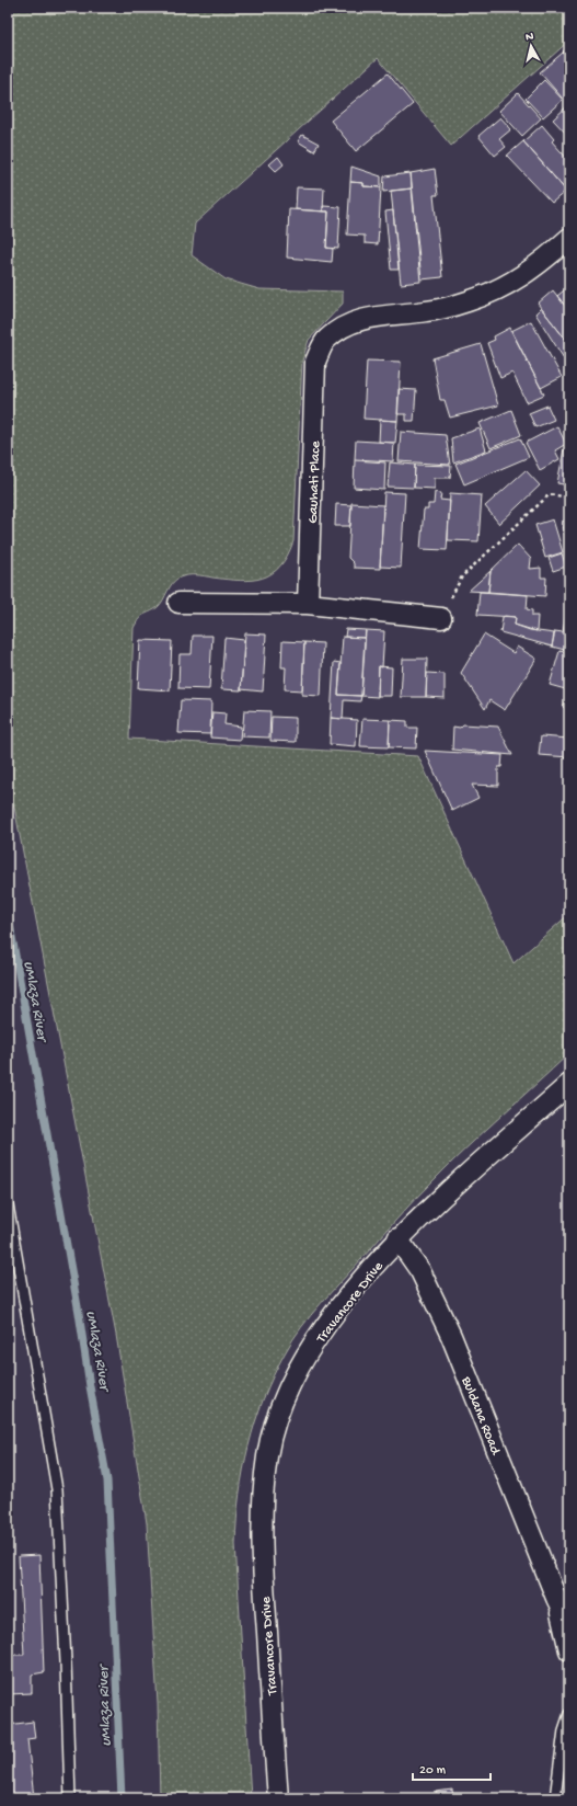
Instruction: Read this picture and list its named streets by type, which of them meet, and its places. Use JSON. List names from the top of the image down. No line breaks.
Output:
{"streets":{"street":["Gauhati Place","Travancore Drive","Buldana Road"]},"crossings":[["Travancore Drive","Buldana Road"]],"water":["uMlaza River"],"scale_bar":"20 m","north":"top"}
